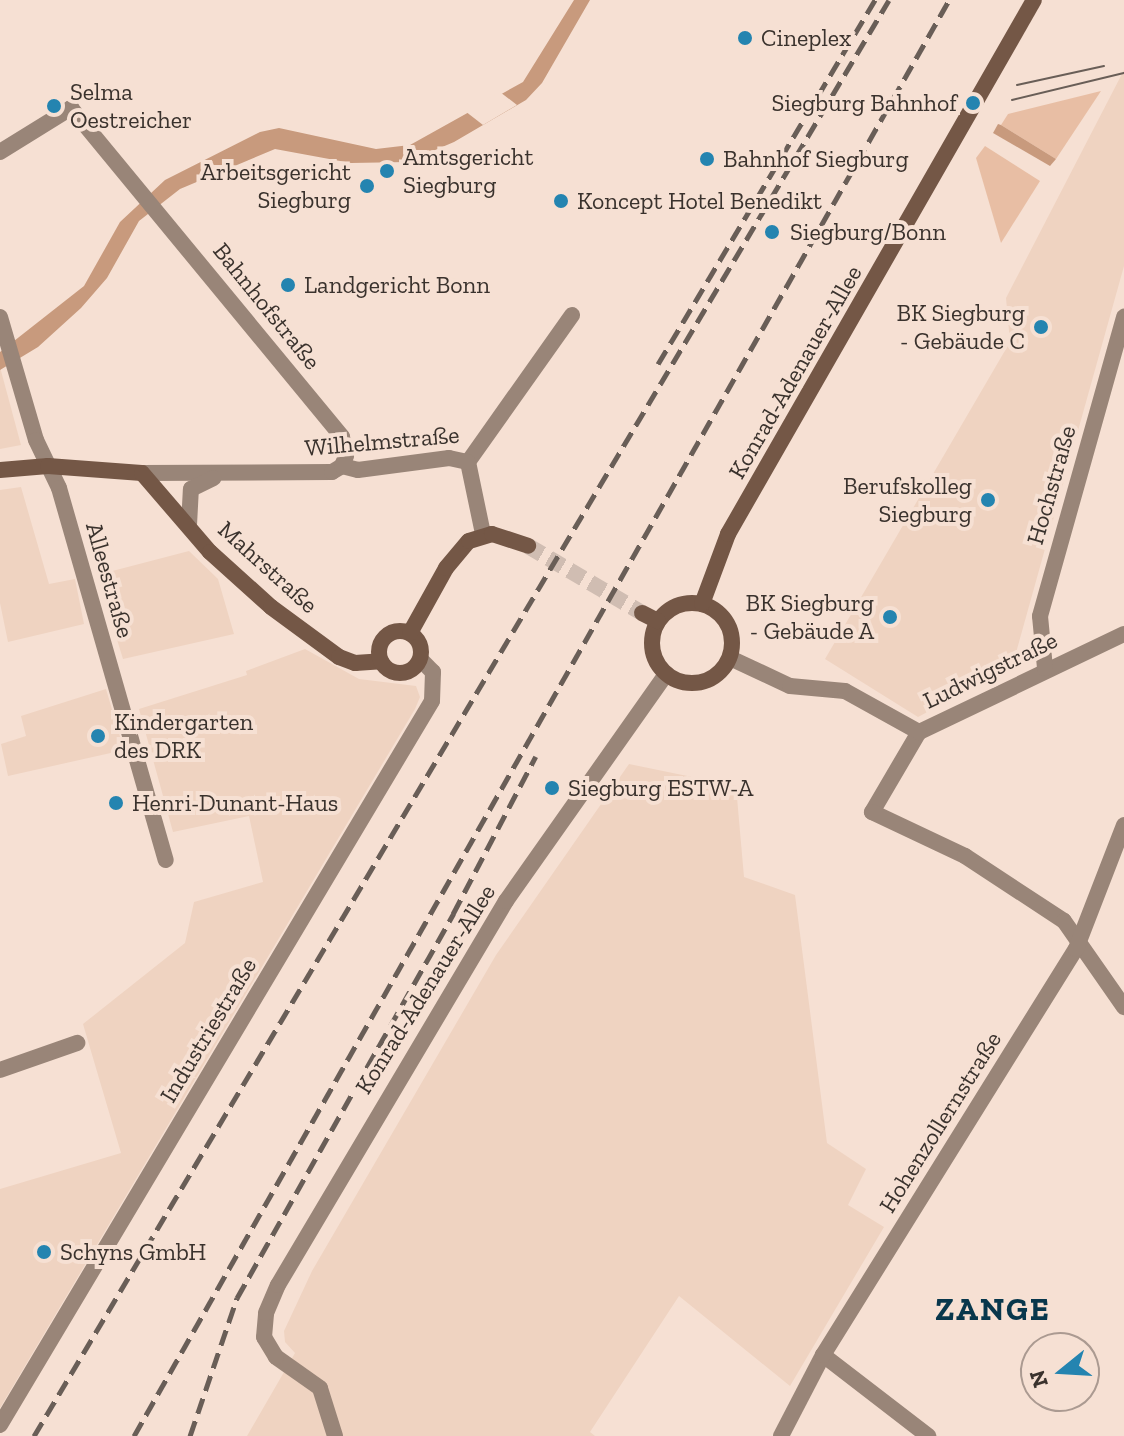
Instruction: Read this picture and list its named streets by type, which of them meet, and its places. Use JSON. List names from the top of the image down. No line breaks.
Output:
{"streets":{"main road":["Konrad-Adenauer-Allee","Wilhelmstraße","Mahrstraße"],"street":["Bahnhofstraße","Hochstraße","Alleestraße","Ludwigstraße","Industriestraße","Hohenzollernstraße"]},"crossings":[["Bahnhofstraße","Wilhelmstraße"],["Wilhelmstraße","Mahrstraße"],["Wilhelmstraße","Alleestraße"],["Hochstraße","Ludwigstraße"],["Mahrstraße","Industriestraße"],["Ludwigstraße","Hohenzollernstraße"]],"districts":["ZANGE"],"places":["Cineplex","Siegburg Bahnhof","Selma Oestreicher","Bahnhof Siegburg","Amtsgericht Siegburg","Arbeitsgericht Siegburg","Koncept Hotel Benedikt","Siegburg/Bonn","Landgericht Bonn","BK Siegburg - Gebäude C","Berufskolleg Siegburg","BK Siegburg - Gebäude A","Kindergarten des DRK","Siegburg ESTW-A","Henri-Dunant-Haus","Schyns GmbH"],"north":"left"}
